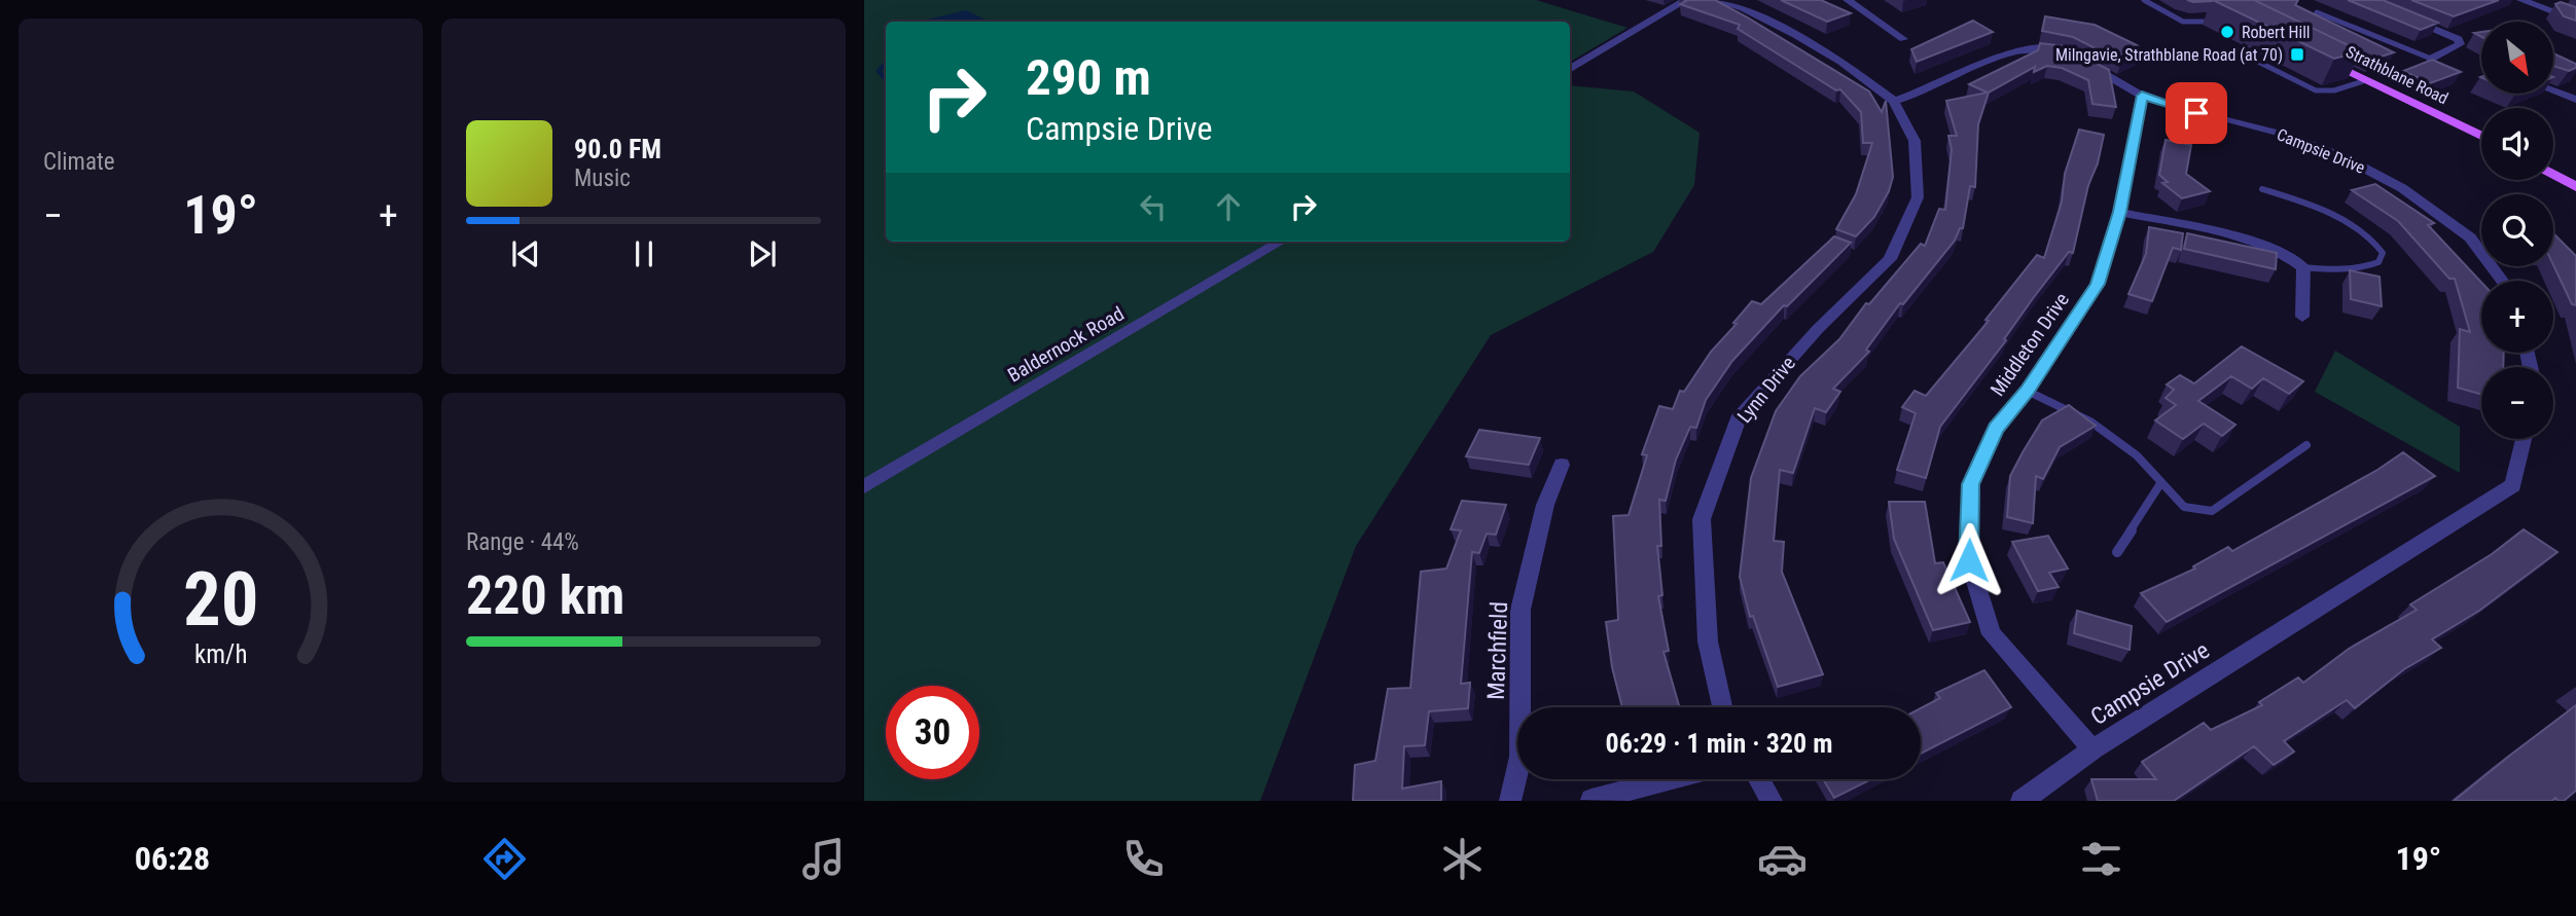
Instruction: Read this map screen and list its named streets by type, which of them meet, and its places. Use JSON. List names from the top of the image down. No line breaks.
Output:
{"streets":{"main road":["Strathblane Road"],"street":["Campsie Drive","Baldernock Road","Middleton Drive","Lynn Drive","Marchfield"]},"crossings":[["Campsie Drive","Middleton Drive"],["Campsie Drive","Lynn Drive"]],"places":{"other":["Robert Hill"],"transit":["Milngavie, Strathblane Road (at 70)"]},"north":"bottom right","page":{"tile":["Climate",["Range · 44%","220 km"]],"map_buttons":["+","−"],"turn":["290 m","Campsie Drive"],"song":["90.0 FM","Music"],"heat":["−","19°","+"],"limit":"30","trip":"06:29 · 1 min · 320 m","tabs":["06:28","19°"],"gauge":["20","km/h"]}}
